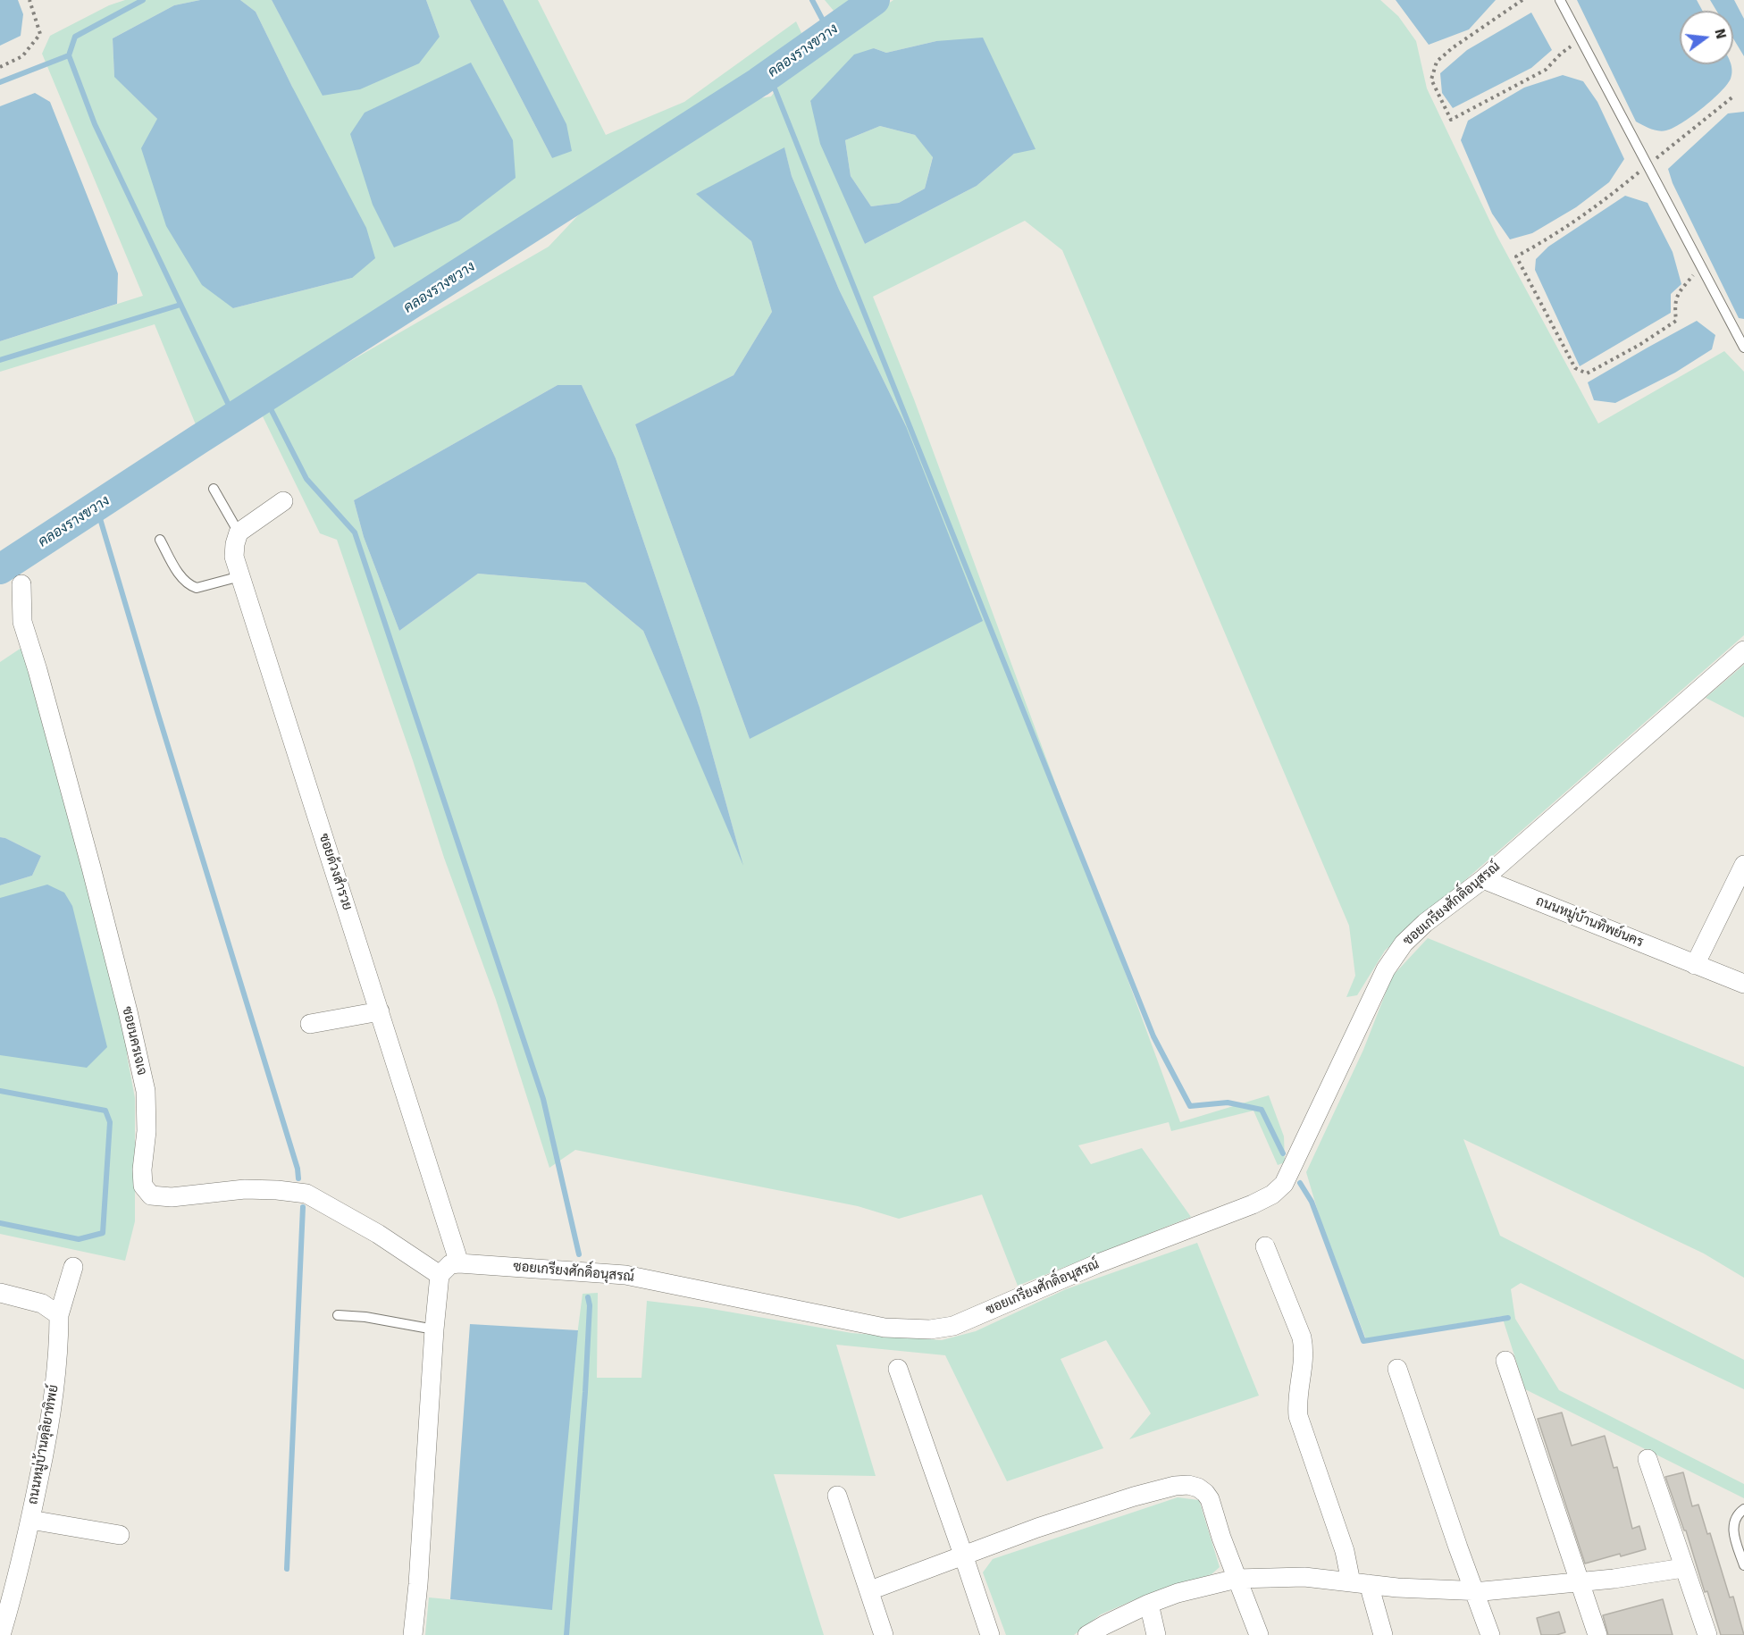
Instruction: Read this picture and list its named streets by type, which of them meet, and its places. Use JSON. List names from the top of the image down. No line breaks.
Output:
{"streets":{"street":["ซอยด้วงสำรวย","ซอยเกรียงศักดิ์อนุสรณ์","ถนนหมู่บ้านทิพย์นคร","ซอยนครเจเจ","ถนนหมู่บ้านดุลิยาทิพย์"]},"crossings":[["ซอยด้วงสำรวย","ซอยเกรียงศักดิ์อนุสรณ์"],["ซอยเกรียงศักดิ์อนุสรณ์","ถนนหมู่บ้านทิพย์นคร"]],"water":["คลองรางขวาง"],"north":"right"}
